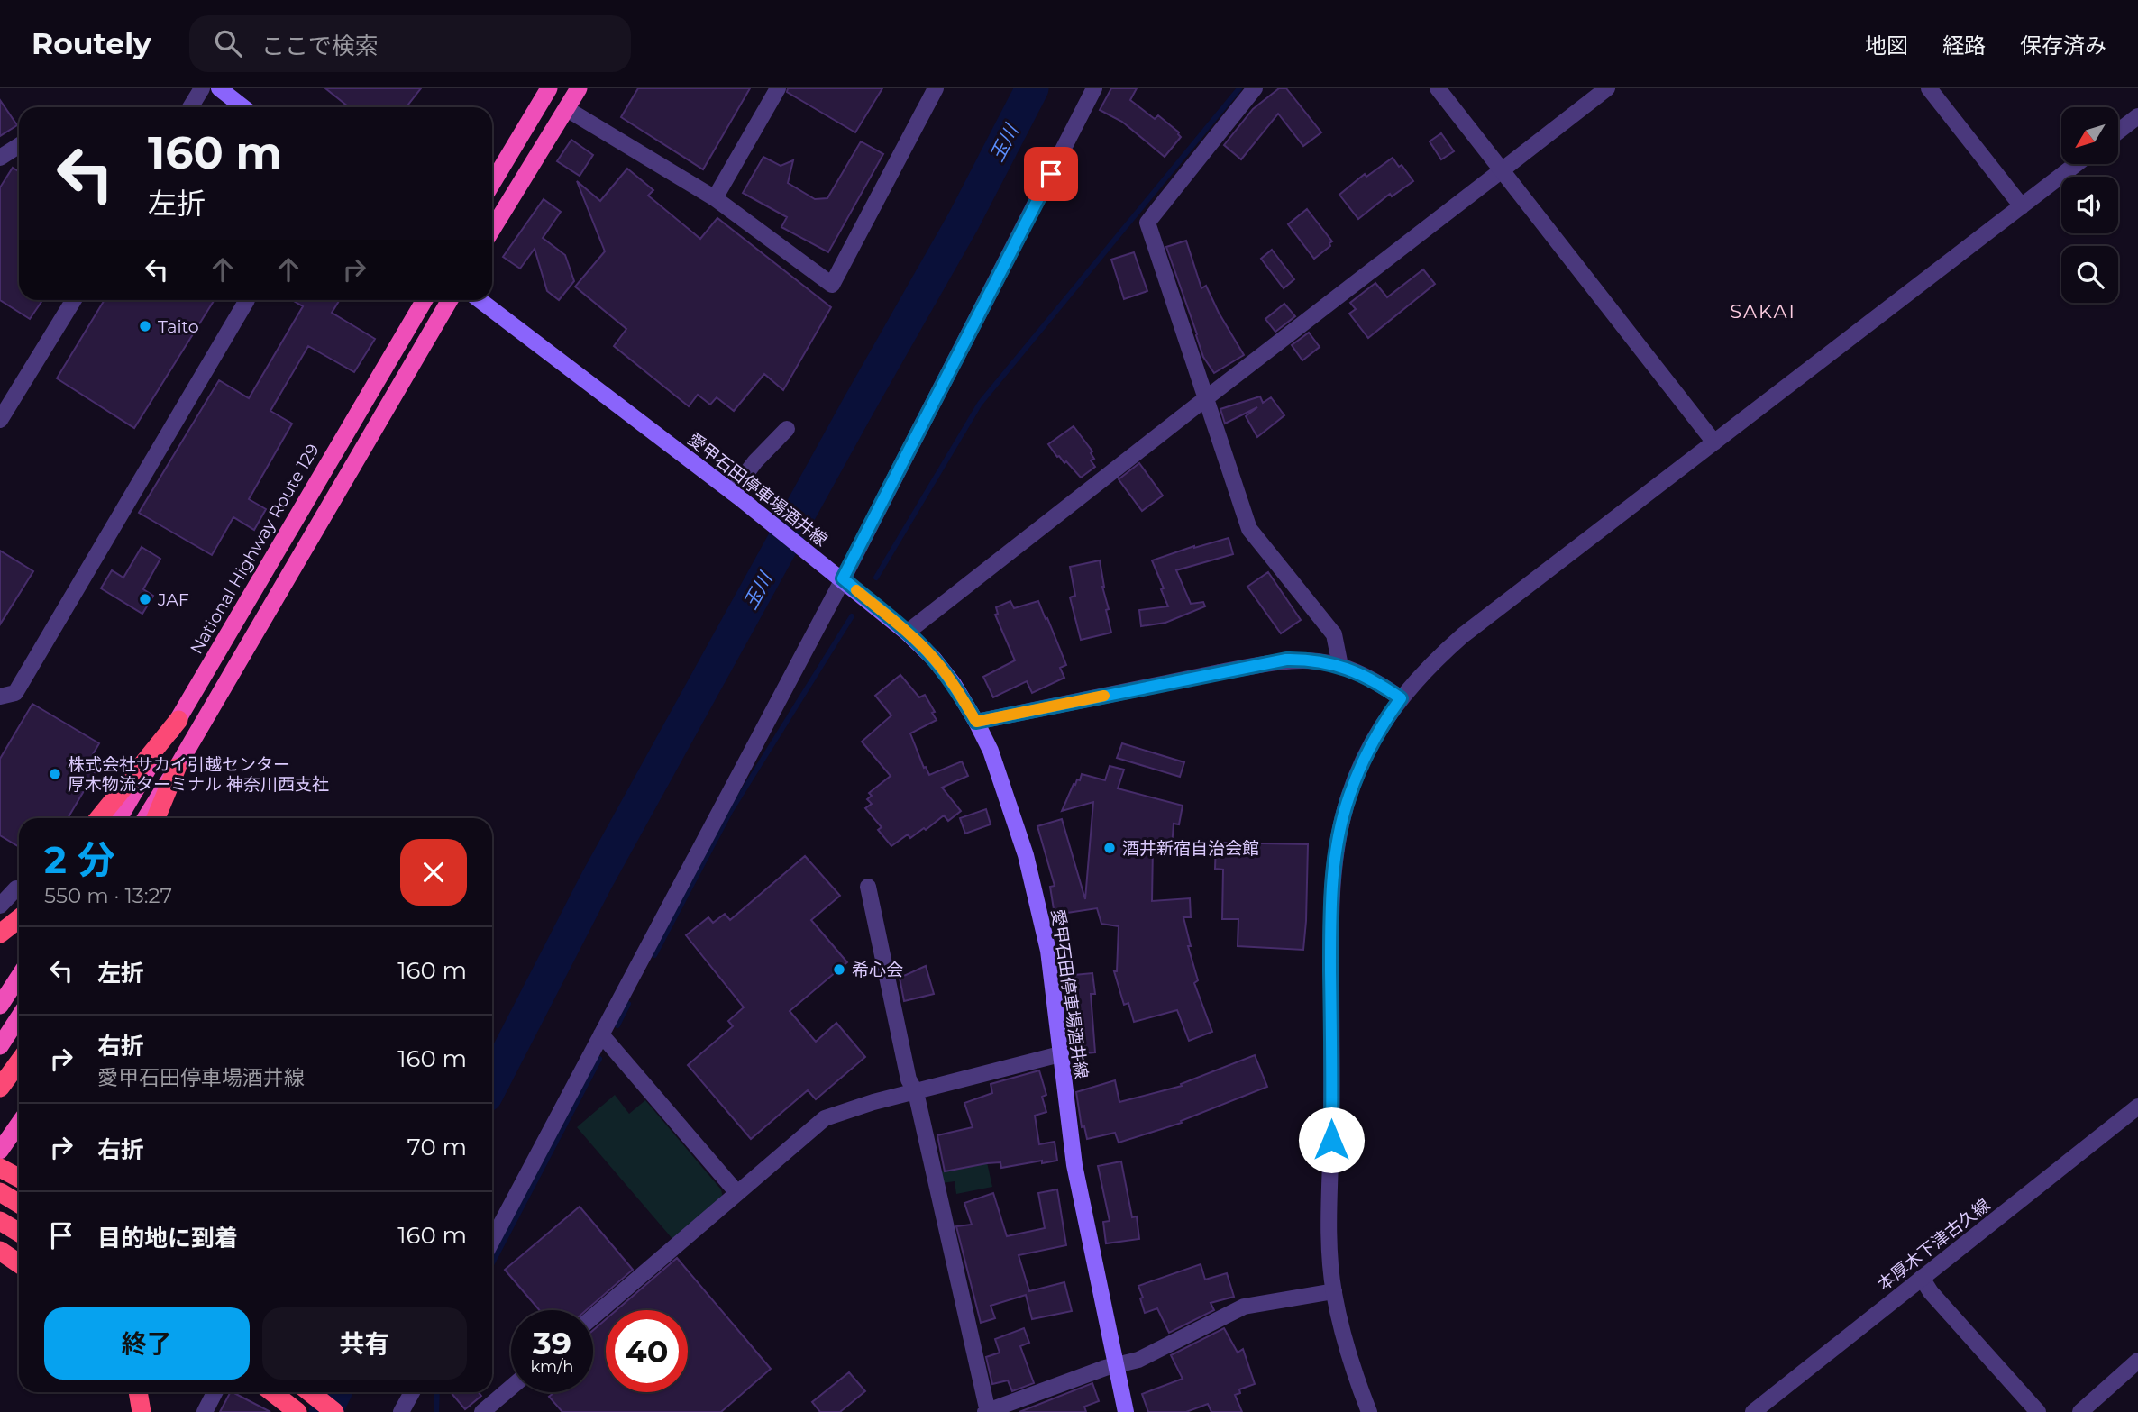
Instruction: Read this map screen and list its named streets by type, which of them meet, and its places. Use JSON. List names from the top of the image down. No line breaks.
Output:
{"streets":{"highway":["National Highway Route 129"],"main road":["愛甲石田停車場酒井線"],"street":["本厚木下津古久線"]},"districts":["SAKAI"],"water":["玉川"],"places":["Taito","JAF","株式会社サカイ引越センター 厚木物流ターミナル 神奈川西支社","酒井新宿自治会館","希心会"],"north":"bottom left","page":{"header":"Routely","search":"ここで検索","nav":["地図","経路","保存済み"],"turn":["160 m","左折"],"heading":["2 分","550 m · 13:27"],"list":[{"name":"左折","value":"160 m"},{"name":"右折","note":"愛甲石田停車場酒井線","value":"160 m"},{"name":"右折","value":"70 m"},{"name":"目的地に到着","value":"160 m"}],"buttons":["終了","共有"],"speed":"39 km/h","limit":"40"}}
